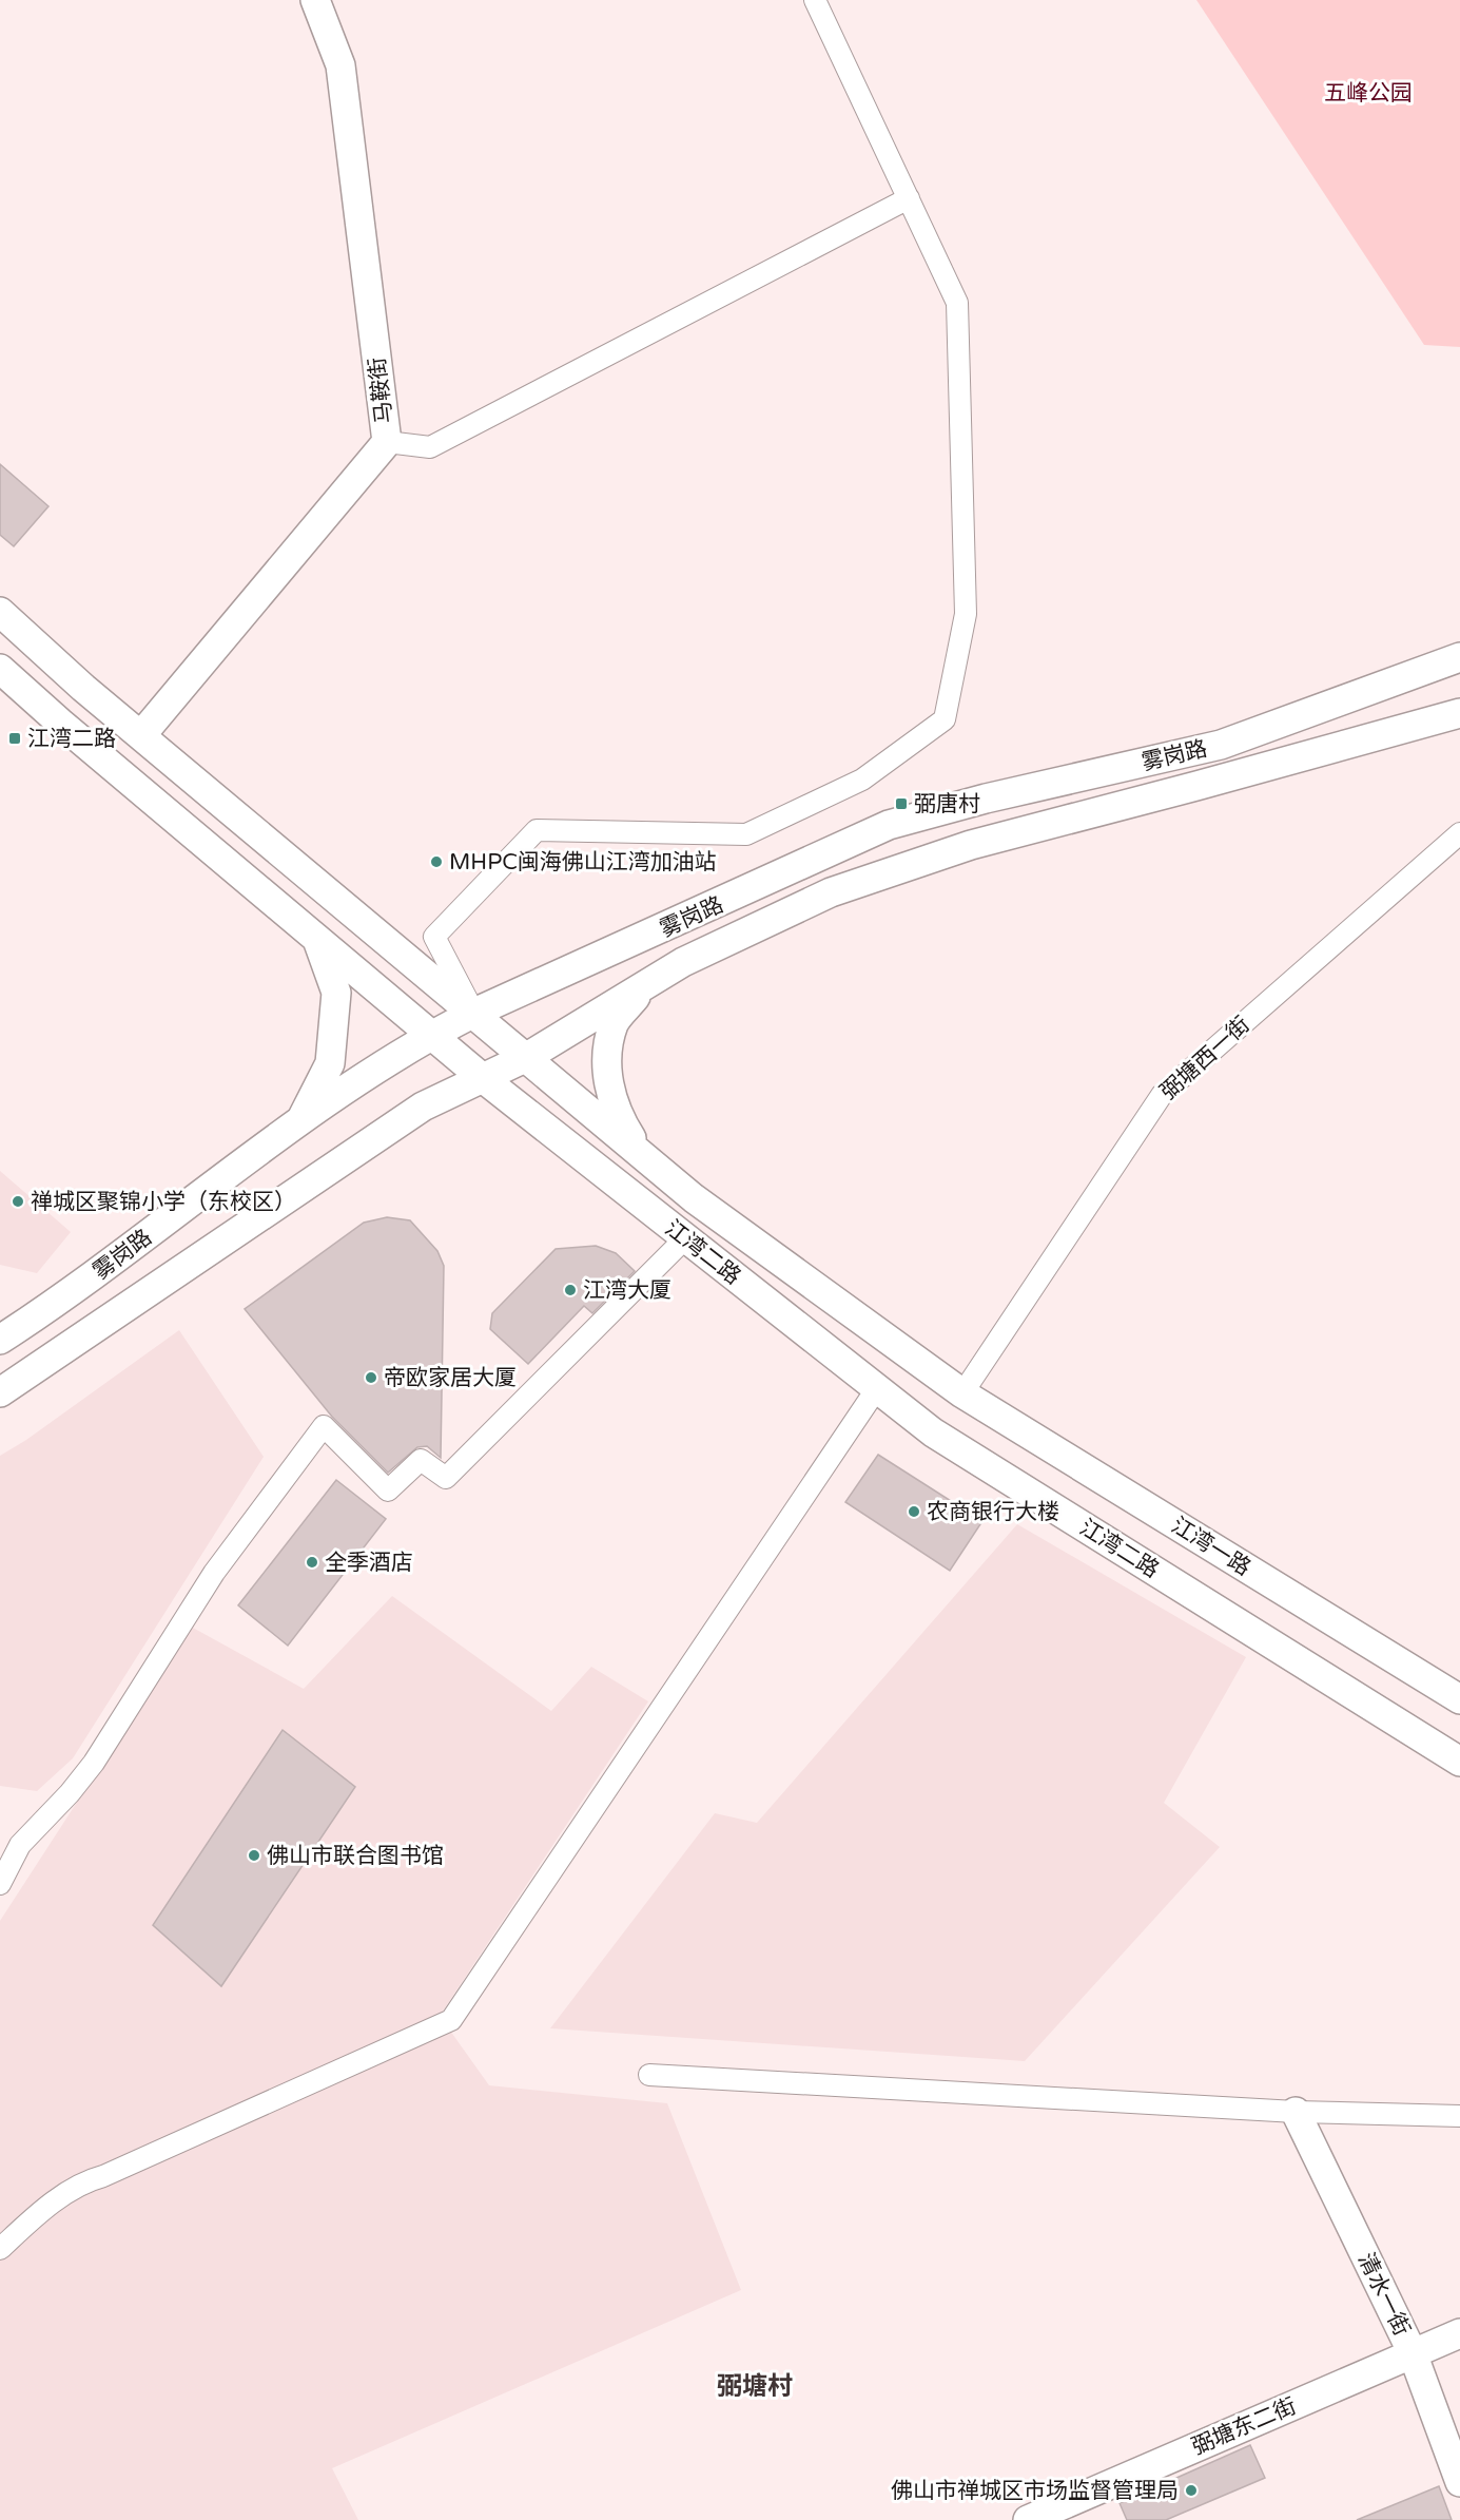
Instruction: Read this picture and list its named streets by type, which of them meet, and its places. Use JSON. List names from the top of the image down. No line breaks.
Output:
{"streets":{"main road":["马鞍街","雾岗路","江湾二路","江湾一路","清水一街","弼塘东二街"],"street":["弼塘西一街"]},"crossings":[["马鞍街","江湾二路"],["雾岗路","江湾二路"],["弼塘西一街","江湾二路"],["弼塘西一街","江湾一路"],["江湾二路","江湾一路"],["清水一街","弼塘东二街"]],"districts":["弼塘村"],"parks":["五峰公园"],"places":{"transit":["江湾二路","弼唐村"],"other":["MHPC闽海佛山江湾加油站","禅城区聚锦小学（东校区）","江湾大厦","帝欧家居大厦","农商银行大楼","全季酒店","佛山市联合图书馆","佛山市禅城区市场监督管理局"]}}
